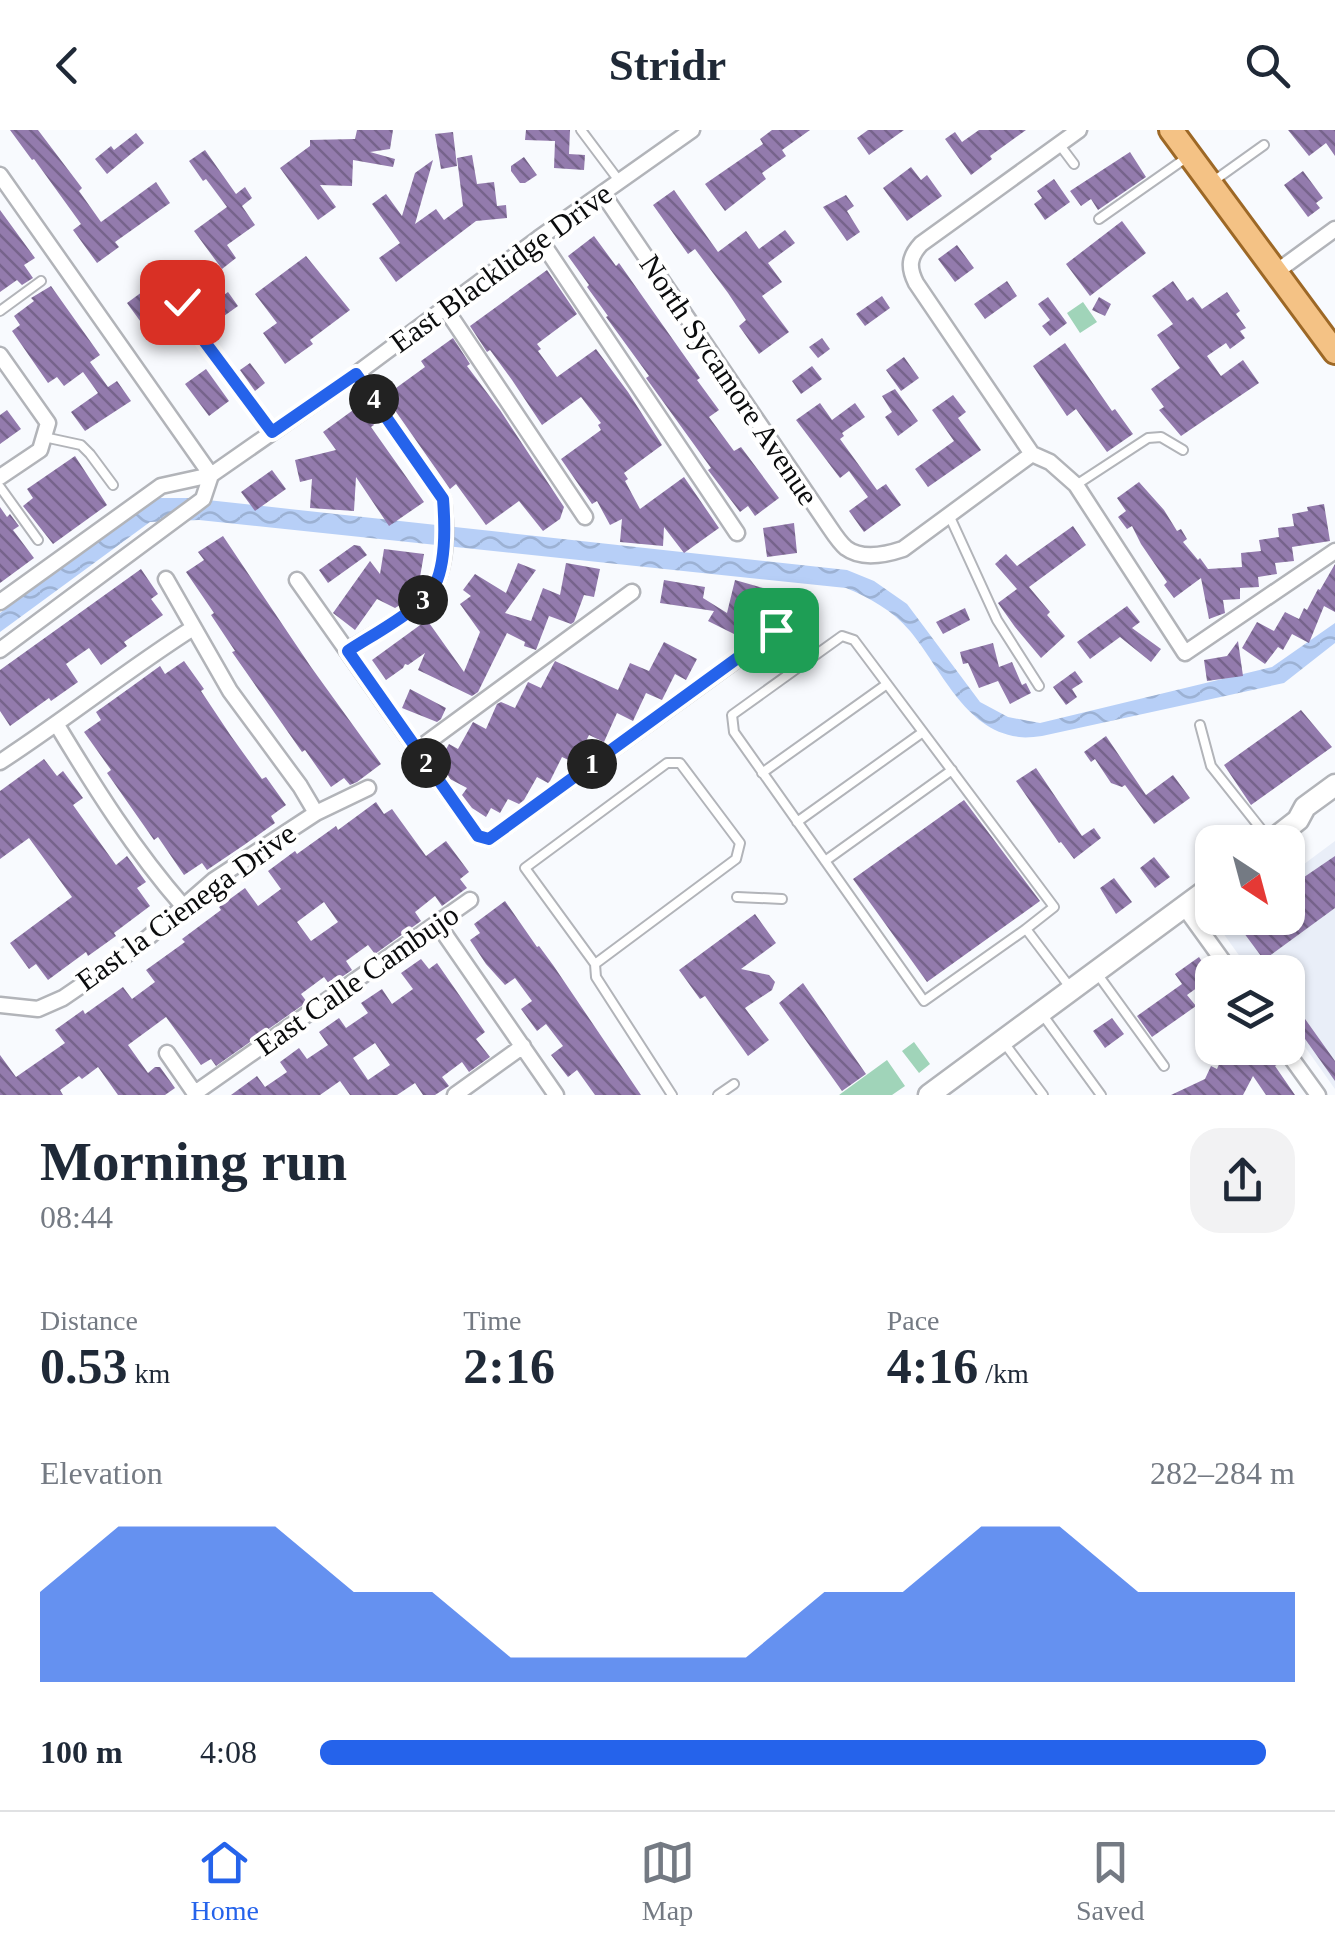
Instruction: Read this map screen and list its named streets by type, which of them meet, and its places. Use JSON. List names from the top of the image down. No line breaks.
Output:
{"streets":{"street":["East Blacklidge Drive","North Sycamore Avenue","East la Cienega Drive","East Calle Cambujo"]},"crossings":[["East Blacklidge Drive","North Sycamore Avenue"]],"north":"bottom right","page":{"header":"Stridr","pins":["4","3","2","1"],"heading":["Morning run","08:44"],"stats":[["Distance","0.53 km"],["Time","2:16"],["Pace","4:16 /km"]],"chart":["Elevation","282–284 m"],"list":[{"name":"100 m","note":"4:08"}],"tabs":["Home","Map","Saved"]}}
